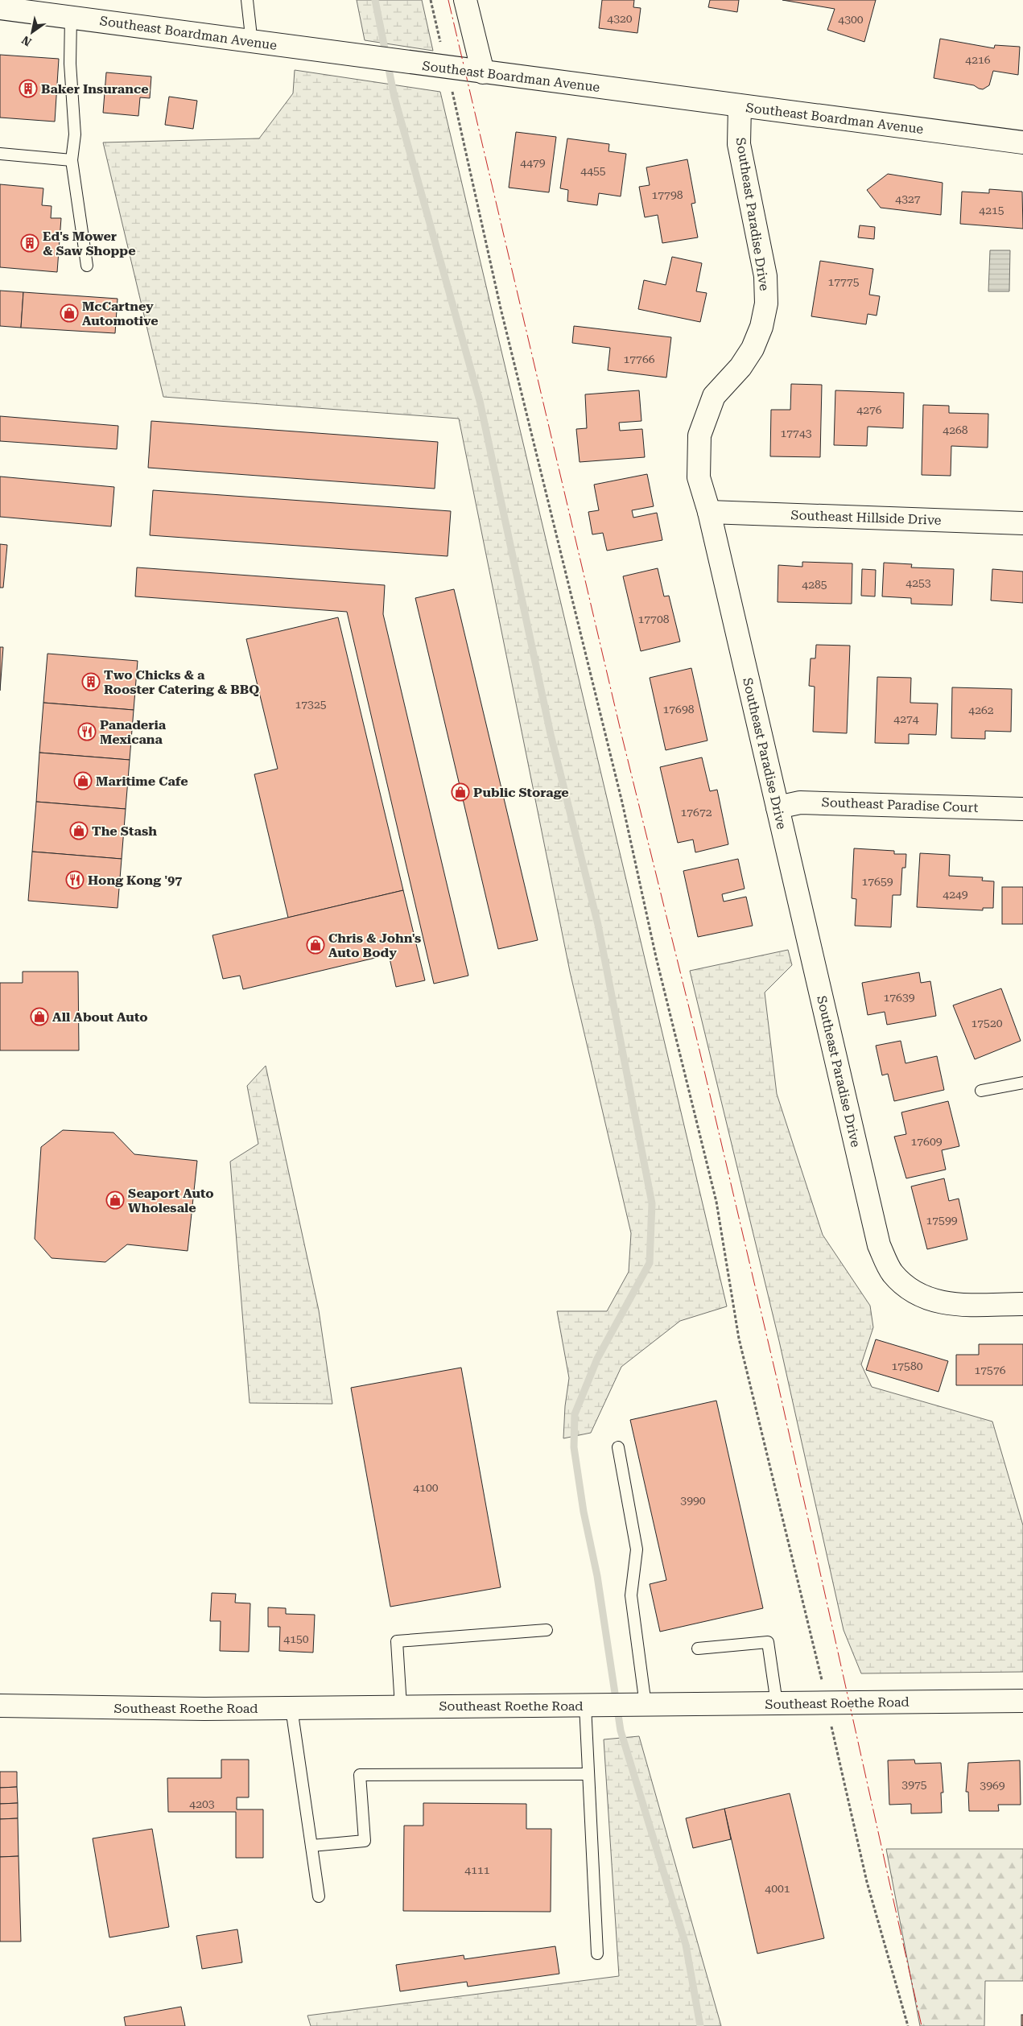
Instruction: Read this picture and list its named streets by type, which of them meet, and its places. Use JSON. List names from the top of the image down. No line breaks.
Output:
{"streets":{"street":["Southeast Boardman Avenue","Southeast Paradise Drive","Southeast Hillside Drive","Southeast Paradise Court","Southeast Roethe Road"]},"crossings":[["Southeast Boardman Avenue","Southeast Paradise Drive"],["Southeast Paradise Drive","Southeast Hillside Drive"],["Southeast Paradise Drive","Southeast Paradise Court"]],"places":{"building":["Baker Insurance","Ed's Mower & Saw Shoppe","Two Chicks & a Rooster Catering & BBQ"],"shop":["McCartney Automotive","Maritime Cafe","Public Storage","The Stash","Chris & John's Auto Body","All About Auto","Seaport Auto Wholesale"],"restaurant":["Panaderia Mexicana","Hong Kong '97"]},"house_numbers":["4320","4300","4216","4479","4455","17798","4327","4215","17775","17766","4276","4268","17743","4253","4285","17708","17325","17698","4262","4274","17672","17659","4249","17639","17520","17609","17599","17580","17576","4100","3990","4150","3975","3969","4203","4111","4001"],"north":"bottom left"}
